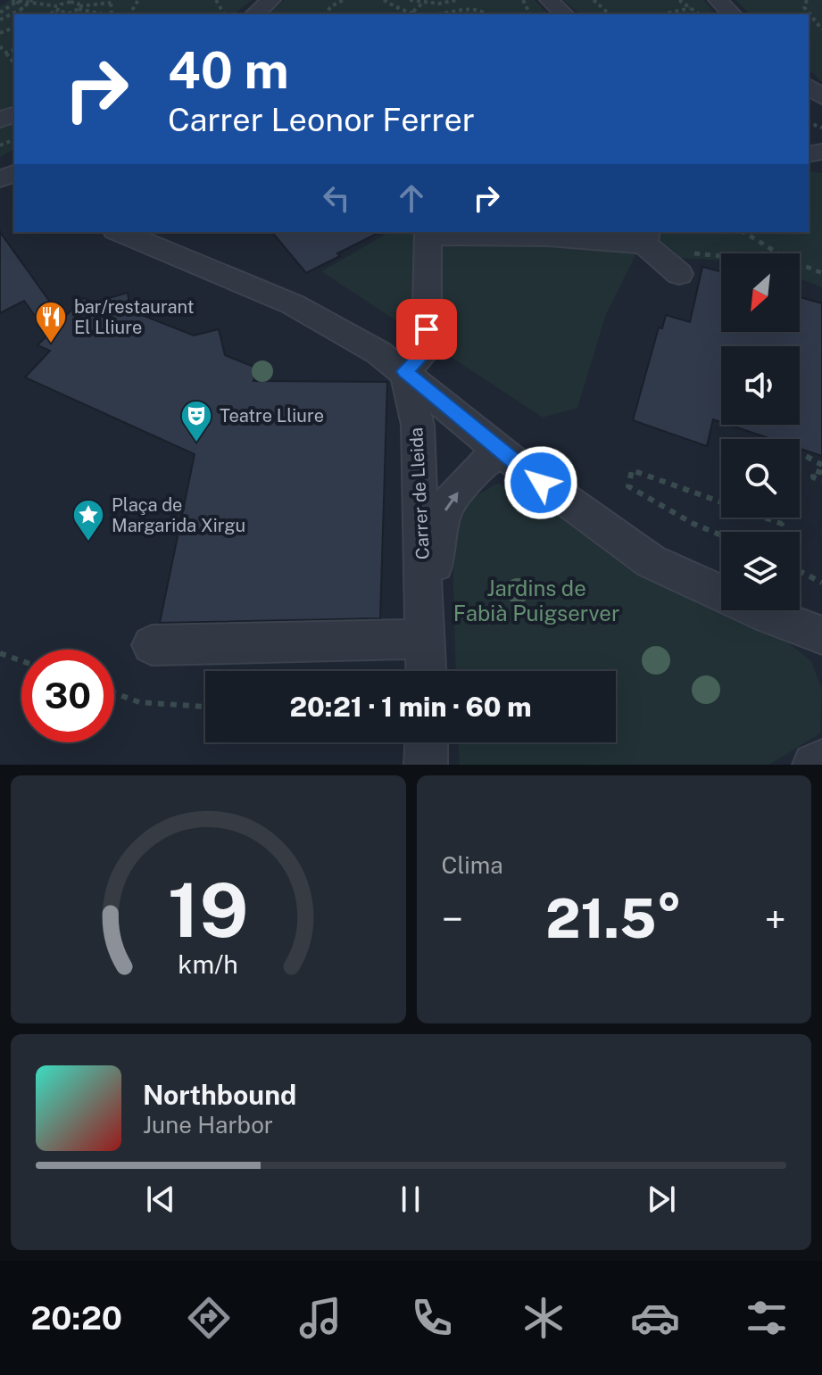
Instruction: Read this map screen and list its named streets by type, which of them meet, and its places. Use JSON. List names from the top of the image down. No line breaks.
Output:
{"streets":{"street":["Carrer de Lleida"]},"one_way":["Carrer de Lleida"],"parks":["Jardins de Fabià Puigserver"],"places":{"restaurant":["bar/restaurant El Lliure"],"theatre":["Teatre Lliure"],"place":["Plaça de Margarida Xirgu"]},"north":"bottom left","page":{"turn":["40 m","Carrer Leonor Ferrer"],"limit":"30","trip":"20:21 · 1 min · 60 m","tile":"Clima","heat":["−","21.5°","+"],"song":["Northbound","June Harbor"],"tabs":"20:20","gauge":["19","km/h"]}}
